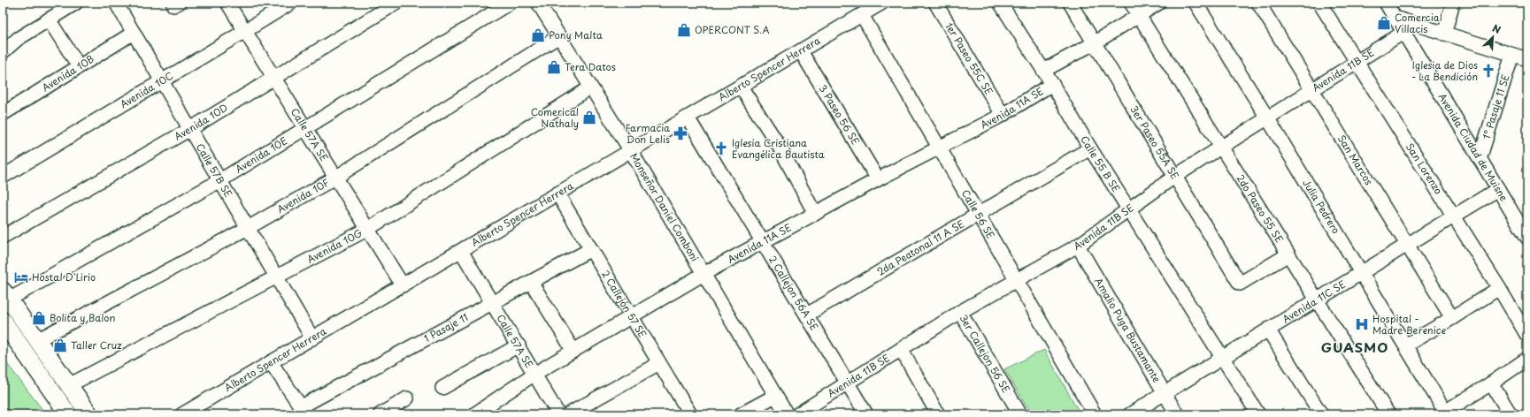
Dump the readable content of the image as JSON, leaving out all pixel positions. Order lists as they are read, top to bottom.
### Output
{
  "streets": {
    "street": [
      "1er Paseo 55C SE",
      "Alberto Spencer Herrera",
      "Avenida 11B SE",
      "Avenida 10B",
      "Avenida 10C",
      "1° Pasaje 11 SE",
      "Avenida 11A SE",
      "3 Paseo 56 SE",
      "Avenida 10D",
      "Calle 57A SE",
      "3er Paseo 55A SE",
      "Avenida Ciudad de Muisne",
      "Avenida 10E",
      "San Marcos",
      "Calle 55 B SE",
      "San Lorenzo",
      "Calle 57B SE",
      "Avenida 10F",
      "Julia Pedrero",
      "Monseñor Daniel Comboni",
      "2do Paseo 55 SE",
      "Calle 56 SE",
      "Avenida 10G",
      "2da Peatonal 11 A SE",
      "2 Callejon 56A SE",
      "Avenida 11C SE",
      "2 Callejón 57 SE",
      "1 Pasaje 11",
      "Amalio Puga Bustamante",
      "3er Callejon 56 SE"
    ]
  },
  "crossings": [
    ["1er Paseo 55C SE", "Avenida 11A SE"],
    ["Alberto Spencer Herrera", "3 Paseo 56 SE"],
    ["Alberto Spencer Herrera", "Calle 57A SE"],
    ["Alberto Spencer Herrera", "Calle 57B SE"],
    ["Alberto Spencer Herrera", "Monseñor Daniel Comboni"],
    ["Alberto Spencer Herrera", "Calle 56 SE"],
    ["Alberto Spencer Herrera", "2 Callejon 56A SE"],
    ["Alberto Spencer Herrera", "2 Callejón 57 SE"],
    ["Avenida 11B SE", "3er Paseo 55A SE"],
    ["Avenida 11B SE", "Avenida Ciudad de Muisne"],
    ["Avenida 11B SE", "San Marcos"],
    ["Avenida 11B SE", "Calle 55 B SE"],
    ["Avenida 11B SE", "San Lorenzo"],
    ["Avenida 11B SE", "Julia Pedrero"],
    ["Avenida 11B SE", "2do Paseo 55 SE"],
    ["Avenida 11B SE", "Calle 56 SE"],
    ["Avenida 11B SE", "2 Callejon 56A SE"],
    ["Avenida 11B SE", "Amalio Puga Bustamante"],
    ["Avenida 11B SE", "3er Callejon 56 SE"],
    ["Avenida 10B", "Calle 57B SE"],
    ["Avenida 10C", "Calle 57A SE"],
    ["Avenida 10C", "Calle 57B SE"],
    ["1° Pasaje 11 SE", "Avenida Ciudad de Muisne"],
    ["Avenida 11A SE", "3 Paseo 56 SE"],
    ["Avenida 11A SE", "Calle 57A SE"],
    ["Avenida 11A SE", "Calle 55 B SE"],
    ["Avenida 11A SE", "Monseñor Daniel Comboni"],
    ["Avenida 11A SE", "Calle 56 SE"],
    ["Avenida 11A SE", "2 Callejon 56A SE"],
    ["Avenida 11A SE", "2 Callejón 57 SE"],
    ["Avenida 10D", "Calle 57A SE"],
    ["Avenida 10D", "Calle 57B SE"],
    ["Calle 57A SE", "Avenida 10E"],
    ["Calle 57A SE", "Avenida 10F"],
    ["Calle 57A SE", "Avenida 10G"],
    ["Calle 57A SE", "1 Pasaje 11"],
    ["3er Paseo 55A SE", "2do Paseo 55 SE"],
    ["Avenida Ciudad de Muisne", "Avenida 11C SE"],
    ["Avenida 10E", "Calle 57B SE"],
    ["San Marcos", "Avenida 11C SE"],
    ["Calle 55 B SE", "2da Peatonal 11 A SE"],
    ["Calle 55 B SE", "Avenida 11C SE"],
    ["San Lorenzo", "Avenida 11C SE"],
    ["Calle 57B SE", "Avenida 10F"],
    ["Calle 57B SE", "Avenida 10G"],
    ["Avenida 10F", "Monseñor Daniel Comboni"],
    ["Julia Pedrero", "Avenida 11C SE"],
    ["Monseñor Daniel Comboni", "Avenida 10G"],
    ["2do Paseo 55 SE", "Avenida 11C SE"],
    ["Calle 56 SE", "2da Peatonal 11 A SE"],
    ["2da Peatonal 11 A SE", "2 Callejon 56A SE"],
    ["Avenida 11C SE", "Amalio Puga Bustamante"],
    ["2 Callejón 57 SE", "1 Pasaje 11"]
  ],
  "districts": ["GUASMO"],
  "places": {
    "shop": [
      "Comercial Villacis",
      "OPERCONT S.A",
      "Pony Malta",
      "Tera Datos",
      "Comerical Nathaly",
      "Bolita y Balon",
      "Taller Cruz"
    ],
    "church": ["Iglesia de Dios - La Bendición", "Iglesia Cristiana Evangélica Bautista"],
    "pharmacy": ["Farmacia Don Lelis"],
    "hotel": ["Hostal D'Lirio"],
    "hospital": ["Hospital - Madre Berenice"]
  },
  "north": "top right"
}
